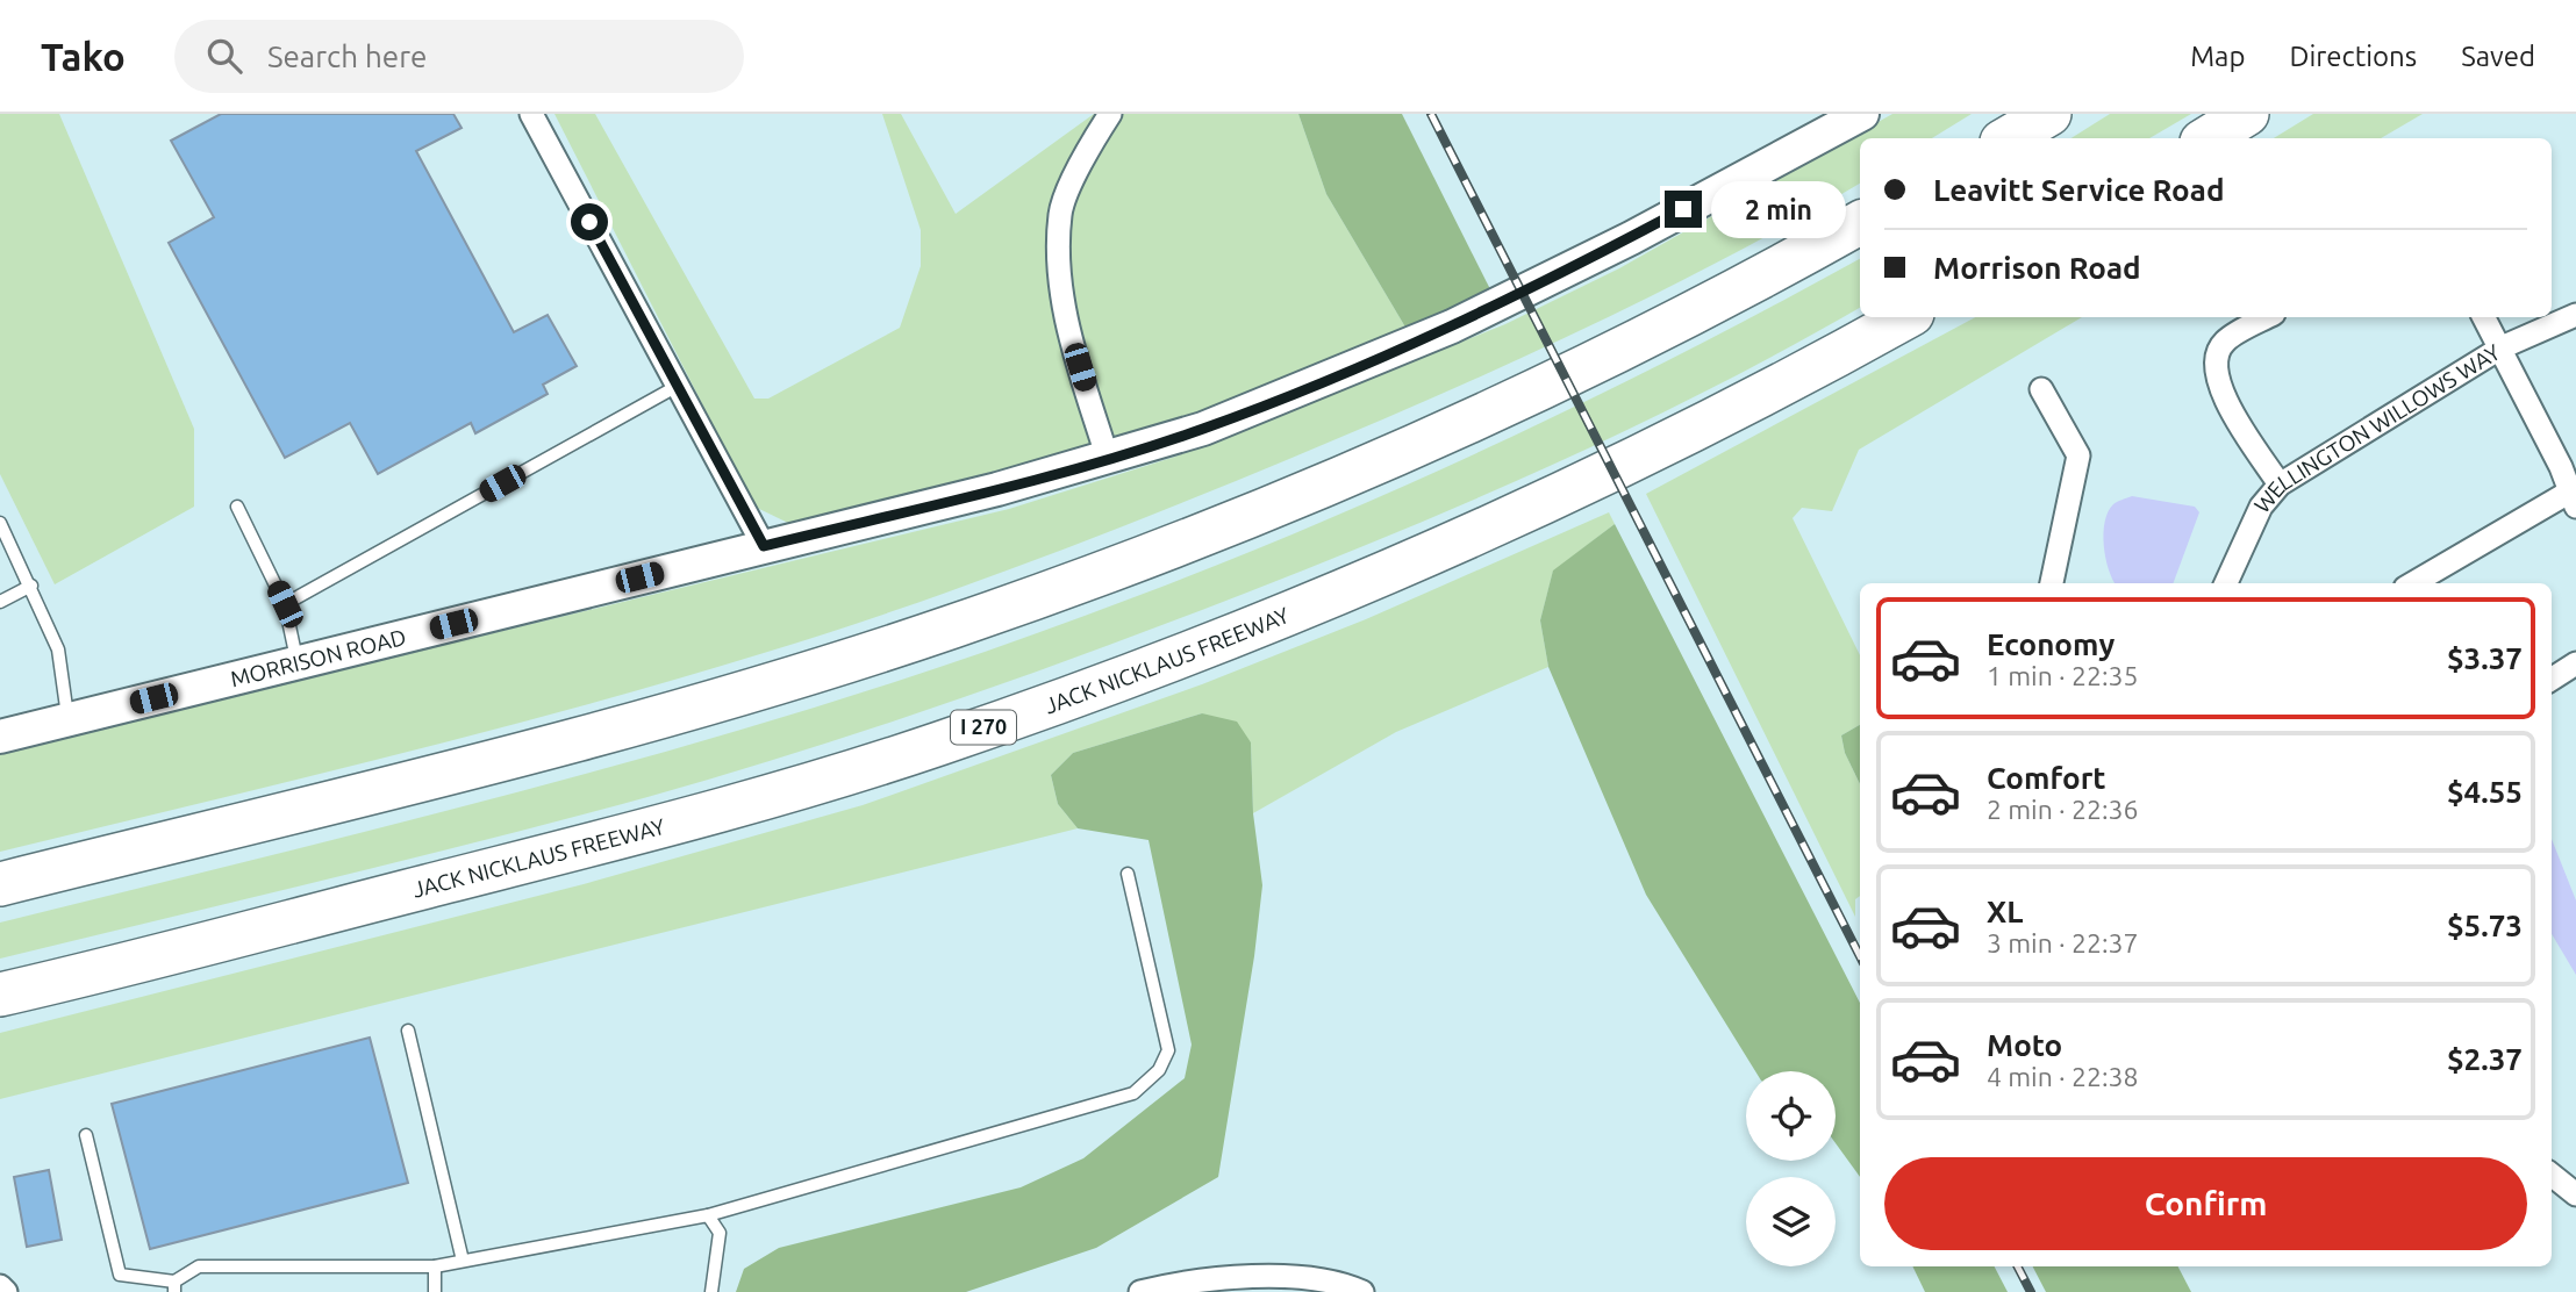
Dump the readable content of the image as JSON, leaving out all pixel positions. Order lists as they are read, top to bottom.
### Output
{
  "streets": {
    "highway": ["JACK NICKLAUS FREEWAY", "I 270"],
    "street": ["WELLINGTON WILLOWS WAY", "MORRISON ROAD"]
  },
  "page": {
    "header": "Tako",
    "search": "Search here",
    "nav": ["Map", "Directions", "Saved"],
    "banner": ["Leavitt Service Road", "Morrison Road"],
    "bubble": "2 min",
    "list": [
      {
        "name": "Economy",
        "note": "1 min · 22:35",
        "value": "$3.37"
      },
      {
        "name": "Comfort",
        "note": "2 min · 22:36",
        "value": "$4.55"
      },
      {
        "name": "XL",
        "note": "3 min · 22:37",
        "value": "$5.73"
      },
      {
        "name": "Moto",
        "note": "4 min · 22:38",
        "value": "$2.37"
      }
    ],
    "buttons": "Confirm"
  }
}
